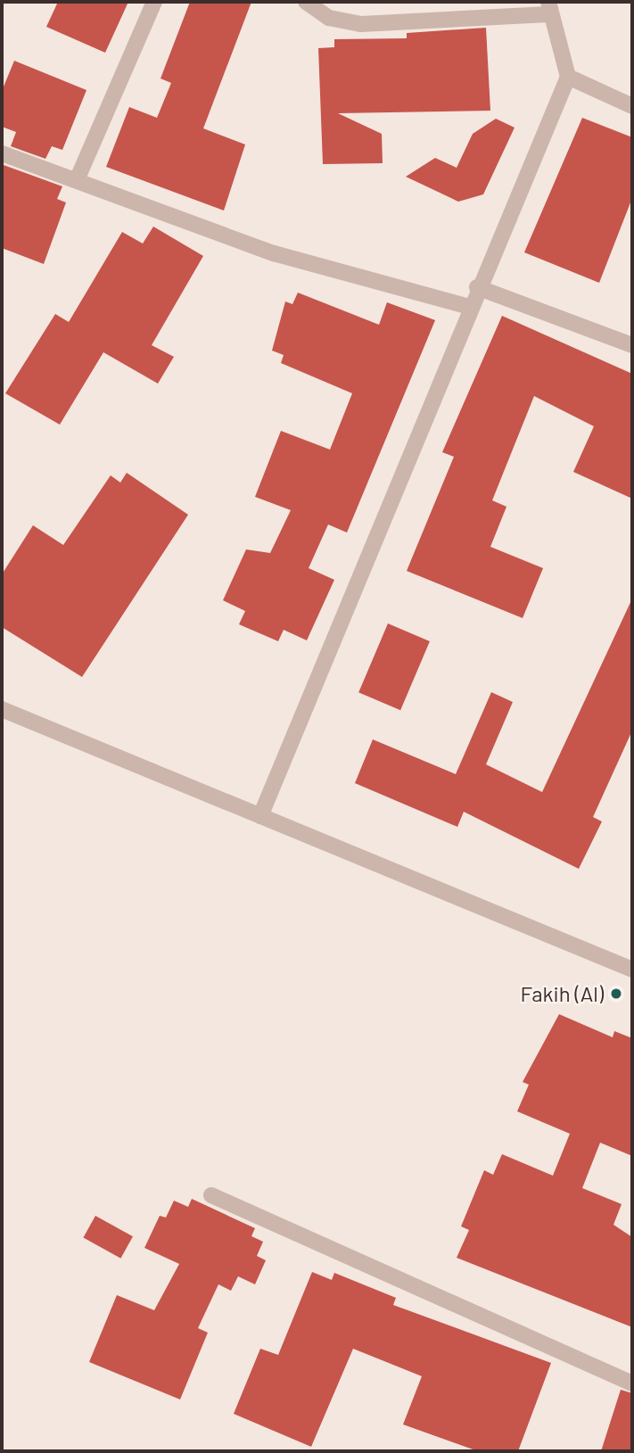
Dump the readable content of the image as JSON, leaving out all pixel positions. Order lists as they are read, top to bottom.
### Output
{
  "places": ["Fakih (Al)"]
}
